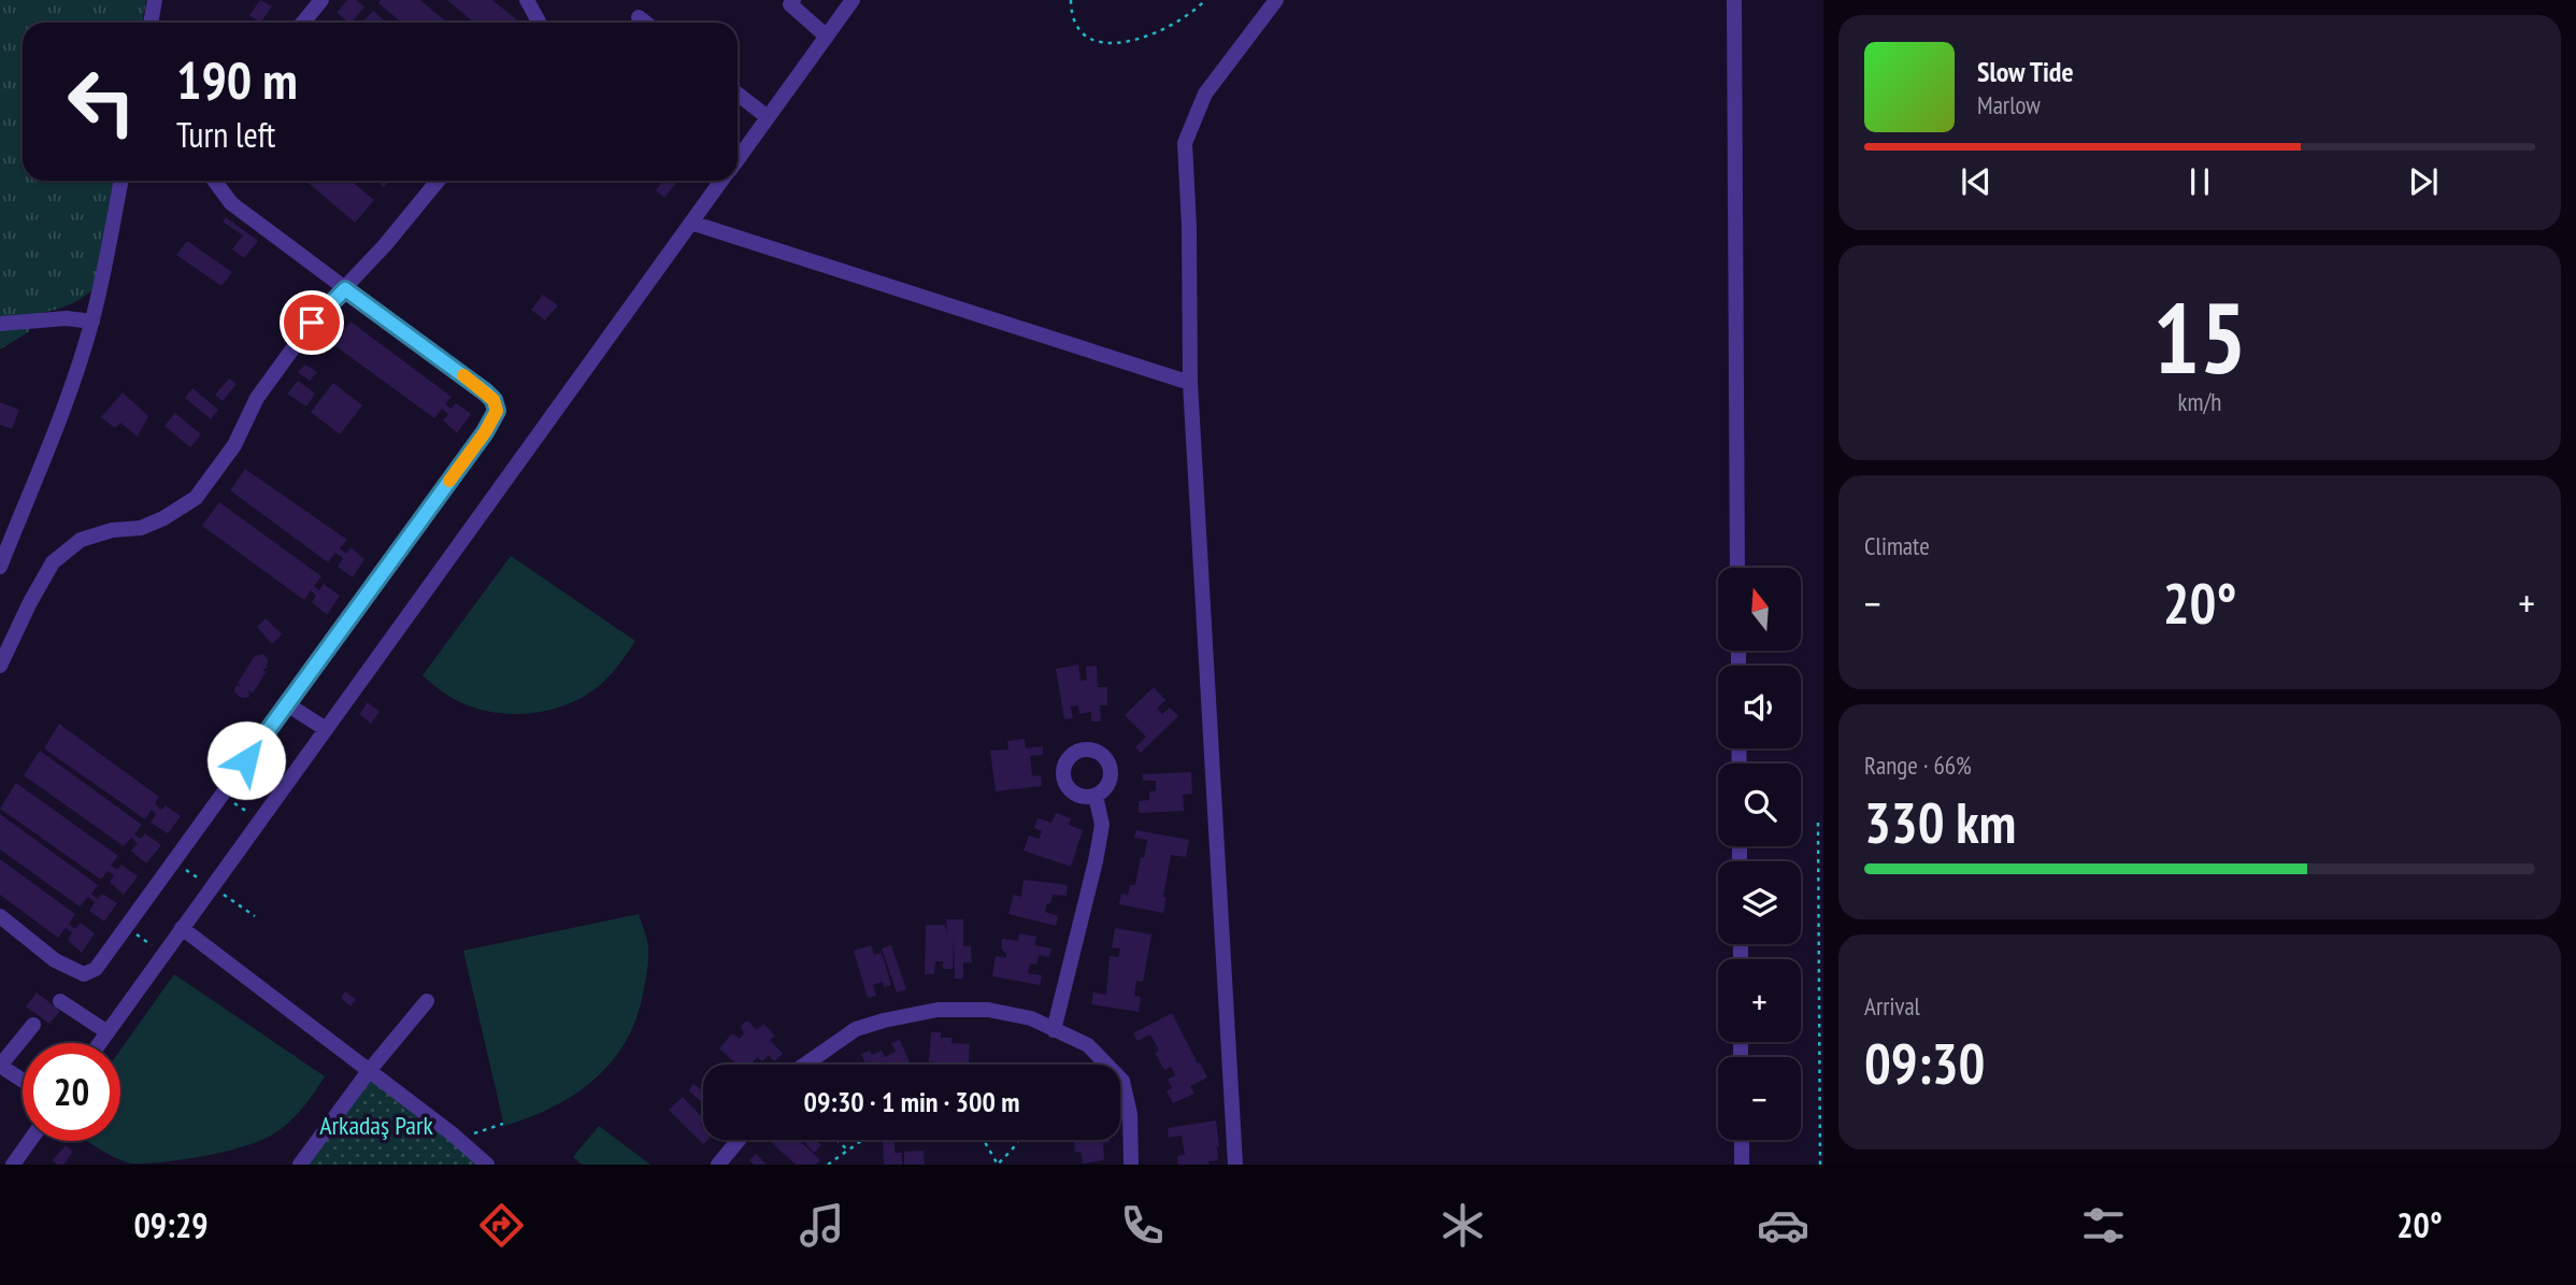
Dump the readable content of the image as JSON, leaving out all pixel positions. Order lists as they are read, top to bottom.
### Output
{
  "parks": ["Arkadaş Park"],
  "north": "top",
  "page": {
    "turn": ["190 m", "Turn left"],
    "song": ["Slow Tide", "Marlow"],
    "tile": [
      ["15", "km/h"],
      "Climate",
      ["Range · 66%", "330 km"],
      ["Arrival", "09:30"]
    ],
    "map_buttons": ["+", "−"],
    "heat": ["−", "20°", "+"],
    "limit": "20",
    "trip": "09:30 · 1 min · 300 m",
    "tabs": ["09:29", "20°"]
  }
}
